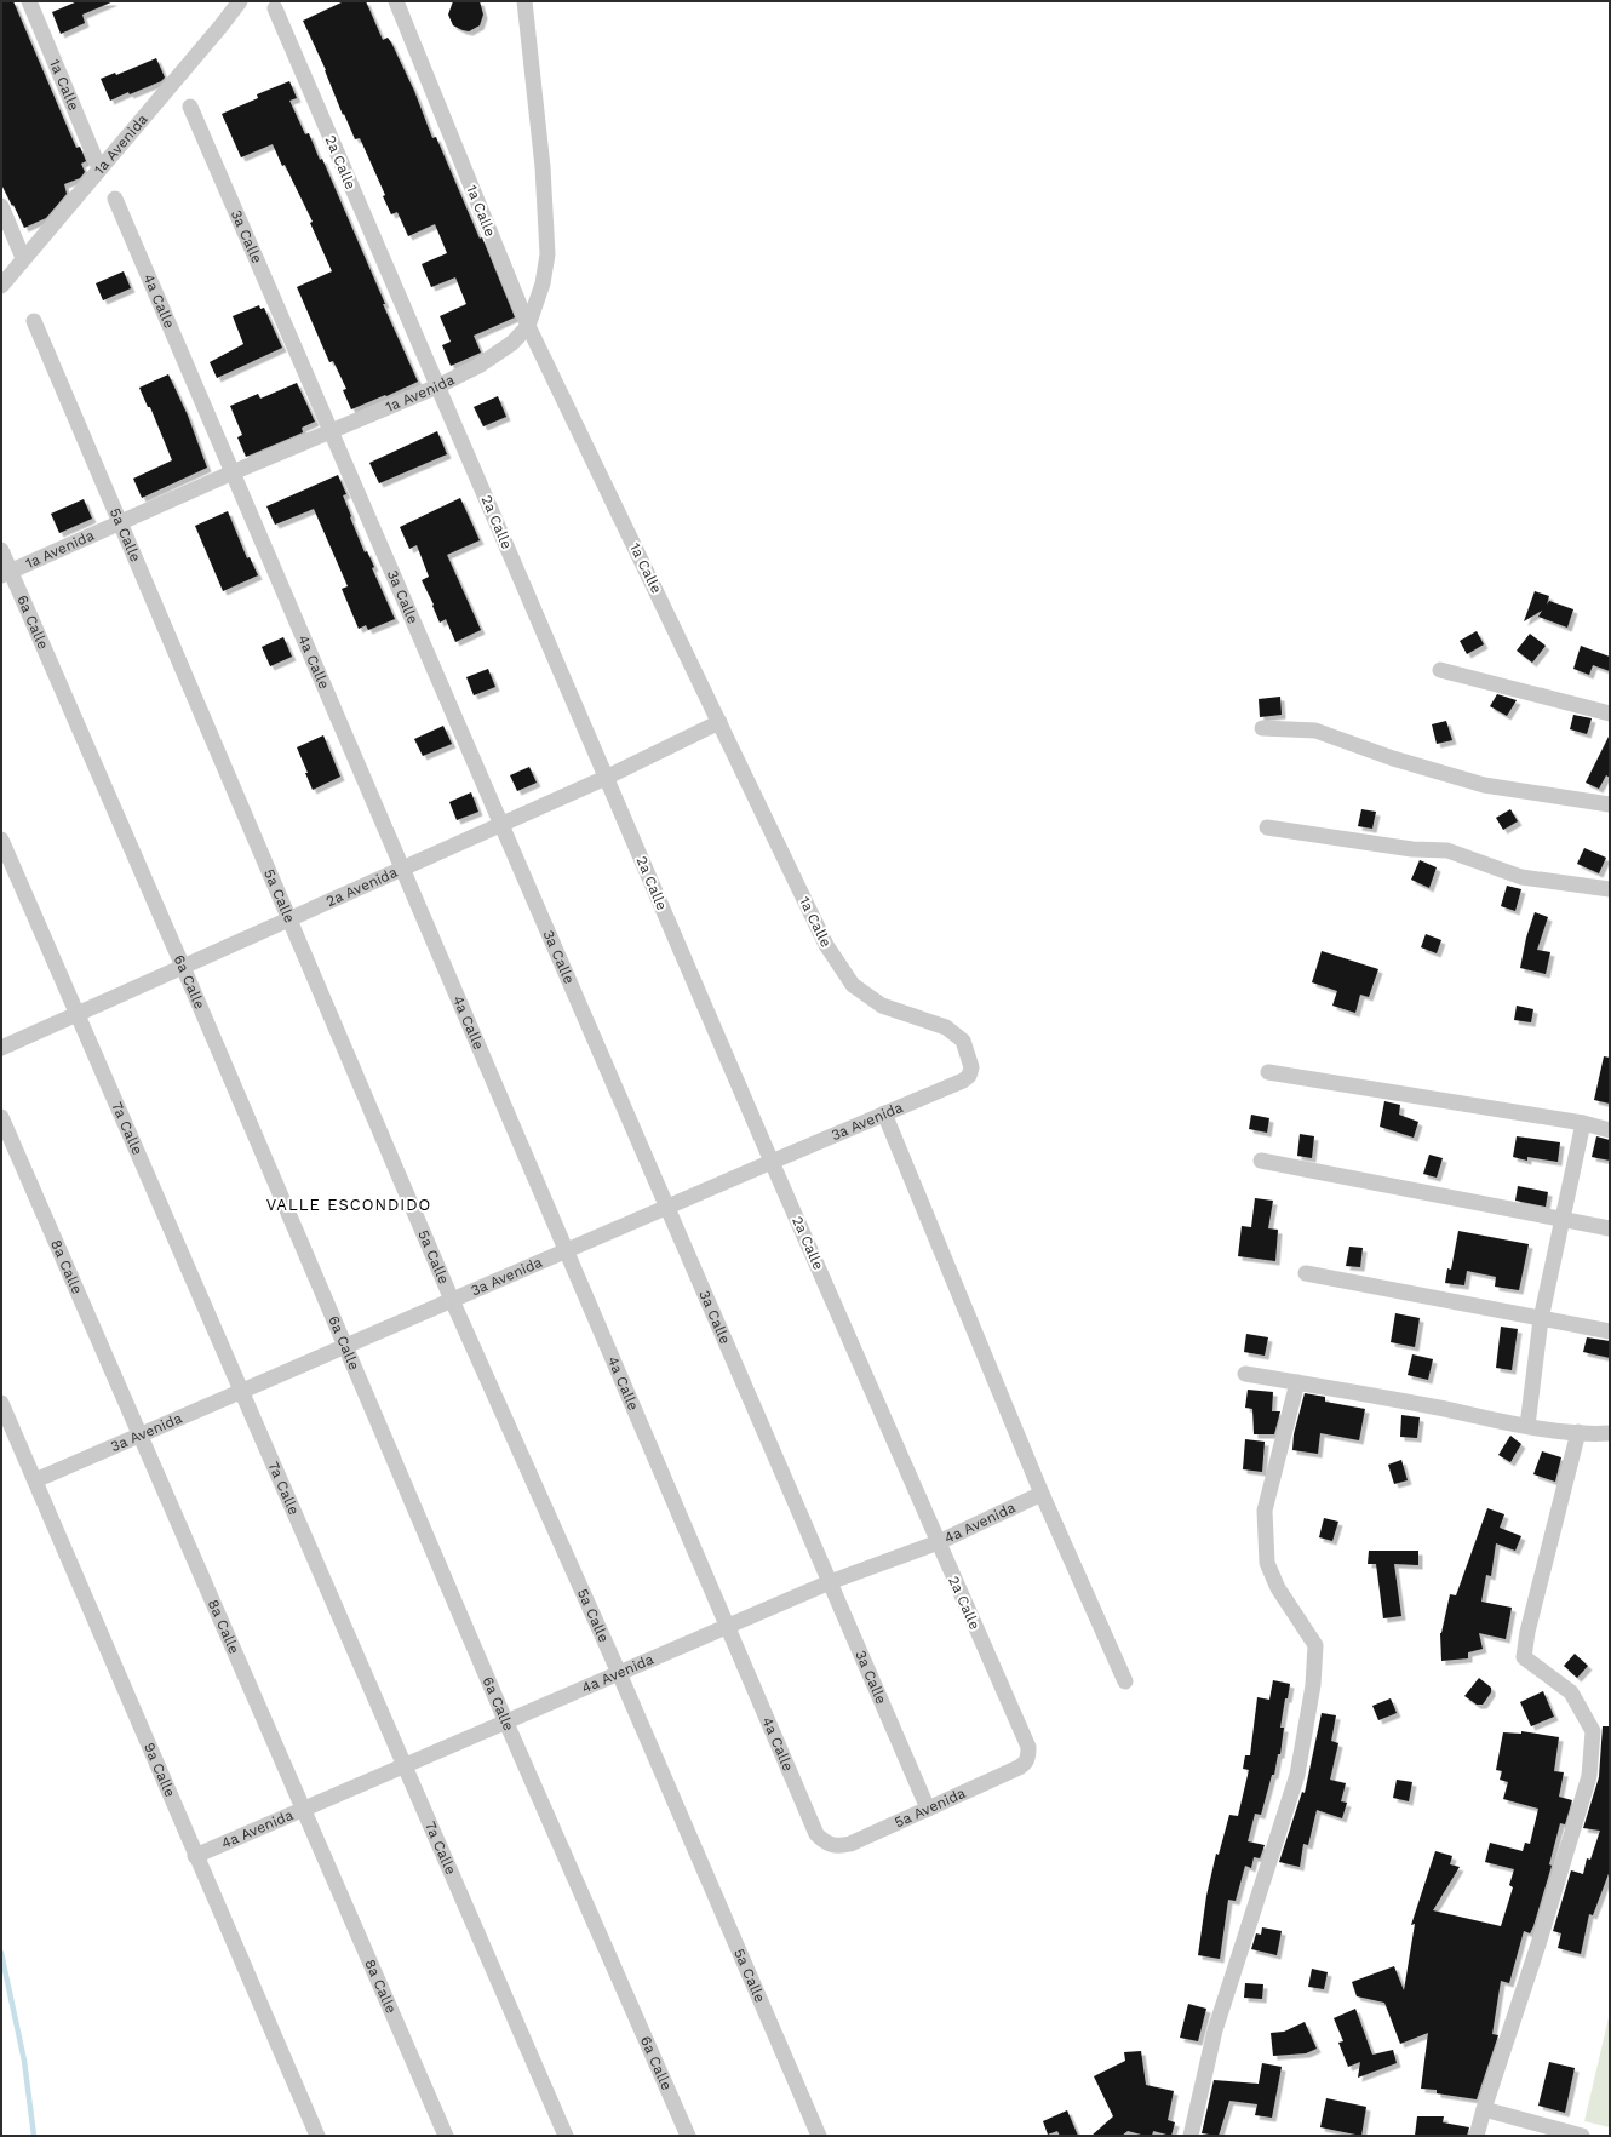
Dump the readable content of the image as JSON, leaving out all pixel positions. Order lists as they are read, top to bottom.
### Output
{
  "streets": {
    "street": [
      "1a Calle",
      "1a Avenida",
      "2a Calle",
      "3a Calle",
      "4a Calle",
      "5a Calle",
      "6a Calle",
      "2a Avenida",
      "3a Avenida",
      "7a Calle",
      "8a Calle",
      "4a Avenida",
      "9a Calle",
      "5a Avenida"
    ]
  },
  "crossings": [
    ["1a Calle", "1a Avenida"],
    ["1a Calle", "2a Avenida"],
    ["1a Calle", "3a Avenida"],
    ["1a Avenida", "2a Calle"],
    ["1a Avenida", "3a Calle"],
    ["1a Avenida", "4a Calle"],
    ["1a Avenida", "5a Calle"],
    ["1a Avenida", "6a Calle"],
    ["2a Calle", "2a Avenida"],
    ["2a Calle", "3a Avenida"],
    ["2a Calle", "4a Avenida"],
    ["2a Calle", "5a Avenida"],
    ["3a Calle", "2a Avenida"],
    ["3a Calle", "3a Avenida"],
    ["3a Calle", "4a Avenida"],
    ["3a Calle", "5a Avenida"],
    ["4a Calle", "2a Avenida"],
    ["4a Calle", "3a Avenida"],
    ["4a Calle", "4a Avenida"],
    ["4a Calle", "5a Avenida"],
    ["5a Calle", "2a Avenida"],
    ["5a Calle", "3a Avenida"],
    ["5a Calle", "4a Avenida"],
    ["6a Calle", "2a Avenida"],
    ["6a Calle", "3a Avenida"],
    ["6a Calle", "4a Avenida"],
    ["2a Avenida", "7a Calle"],
    ["3a Avenida", "7a Calle"],
    ["3a Avenida", "8a Calle"],
    ["3a Avenida", "9a Calle"],
    ["7a Calle", "4a Avenida"],
    ["8a Calle", "4a Avenida"],
    ["4a Avenida", "9a Calle"]
  ],
  "districts": ["VALLE ESCONDIDO"]
}
